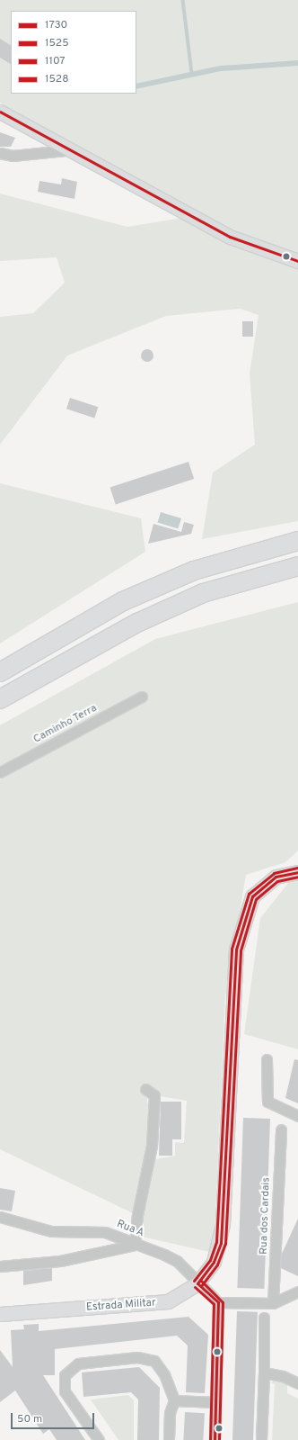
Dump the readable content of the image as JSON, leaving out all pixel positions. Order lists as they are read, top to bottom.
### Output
{
  "streets": {
    "street": [
      "Caminho Terra",
      "Rua dos Cardais",
      "Rua A",
      "Estrada Militar"
    ]
  },
  "crossings": [
    ["Rua A", "Estrada Militar"]
  ],
  "lines": [
    "transit line 1525",
    "transit line 1528",
    "transit line 1730",
    "transit line 1107"
  ],
  "legend": [
    "1730",
    "1525",
    "1107",
    "1528"
  ],
  "scale_bar": "50 m"
}
